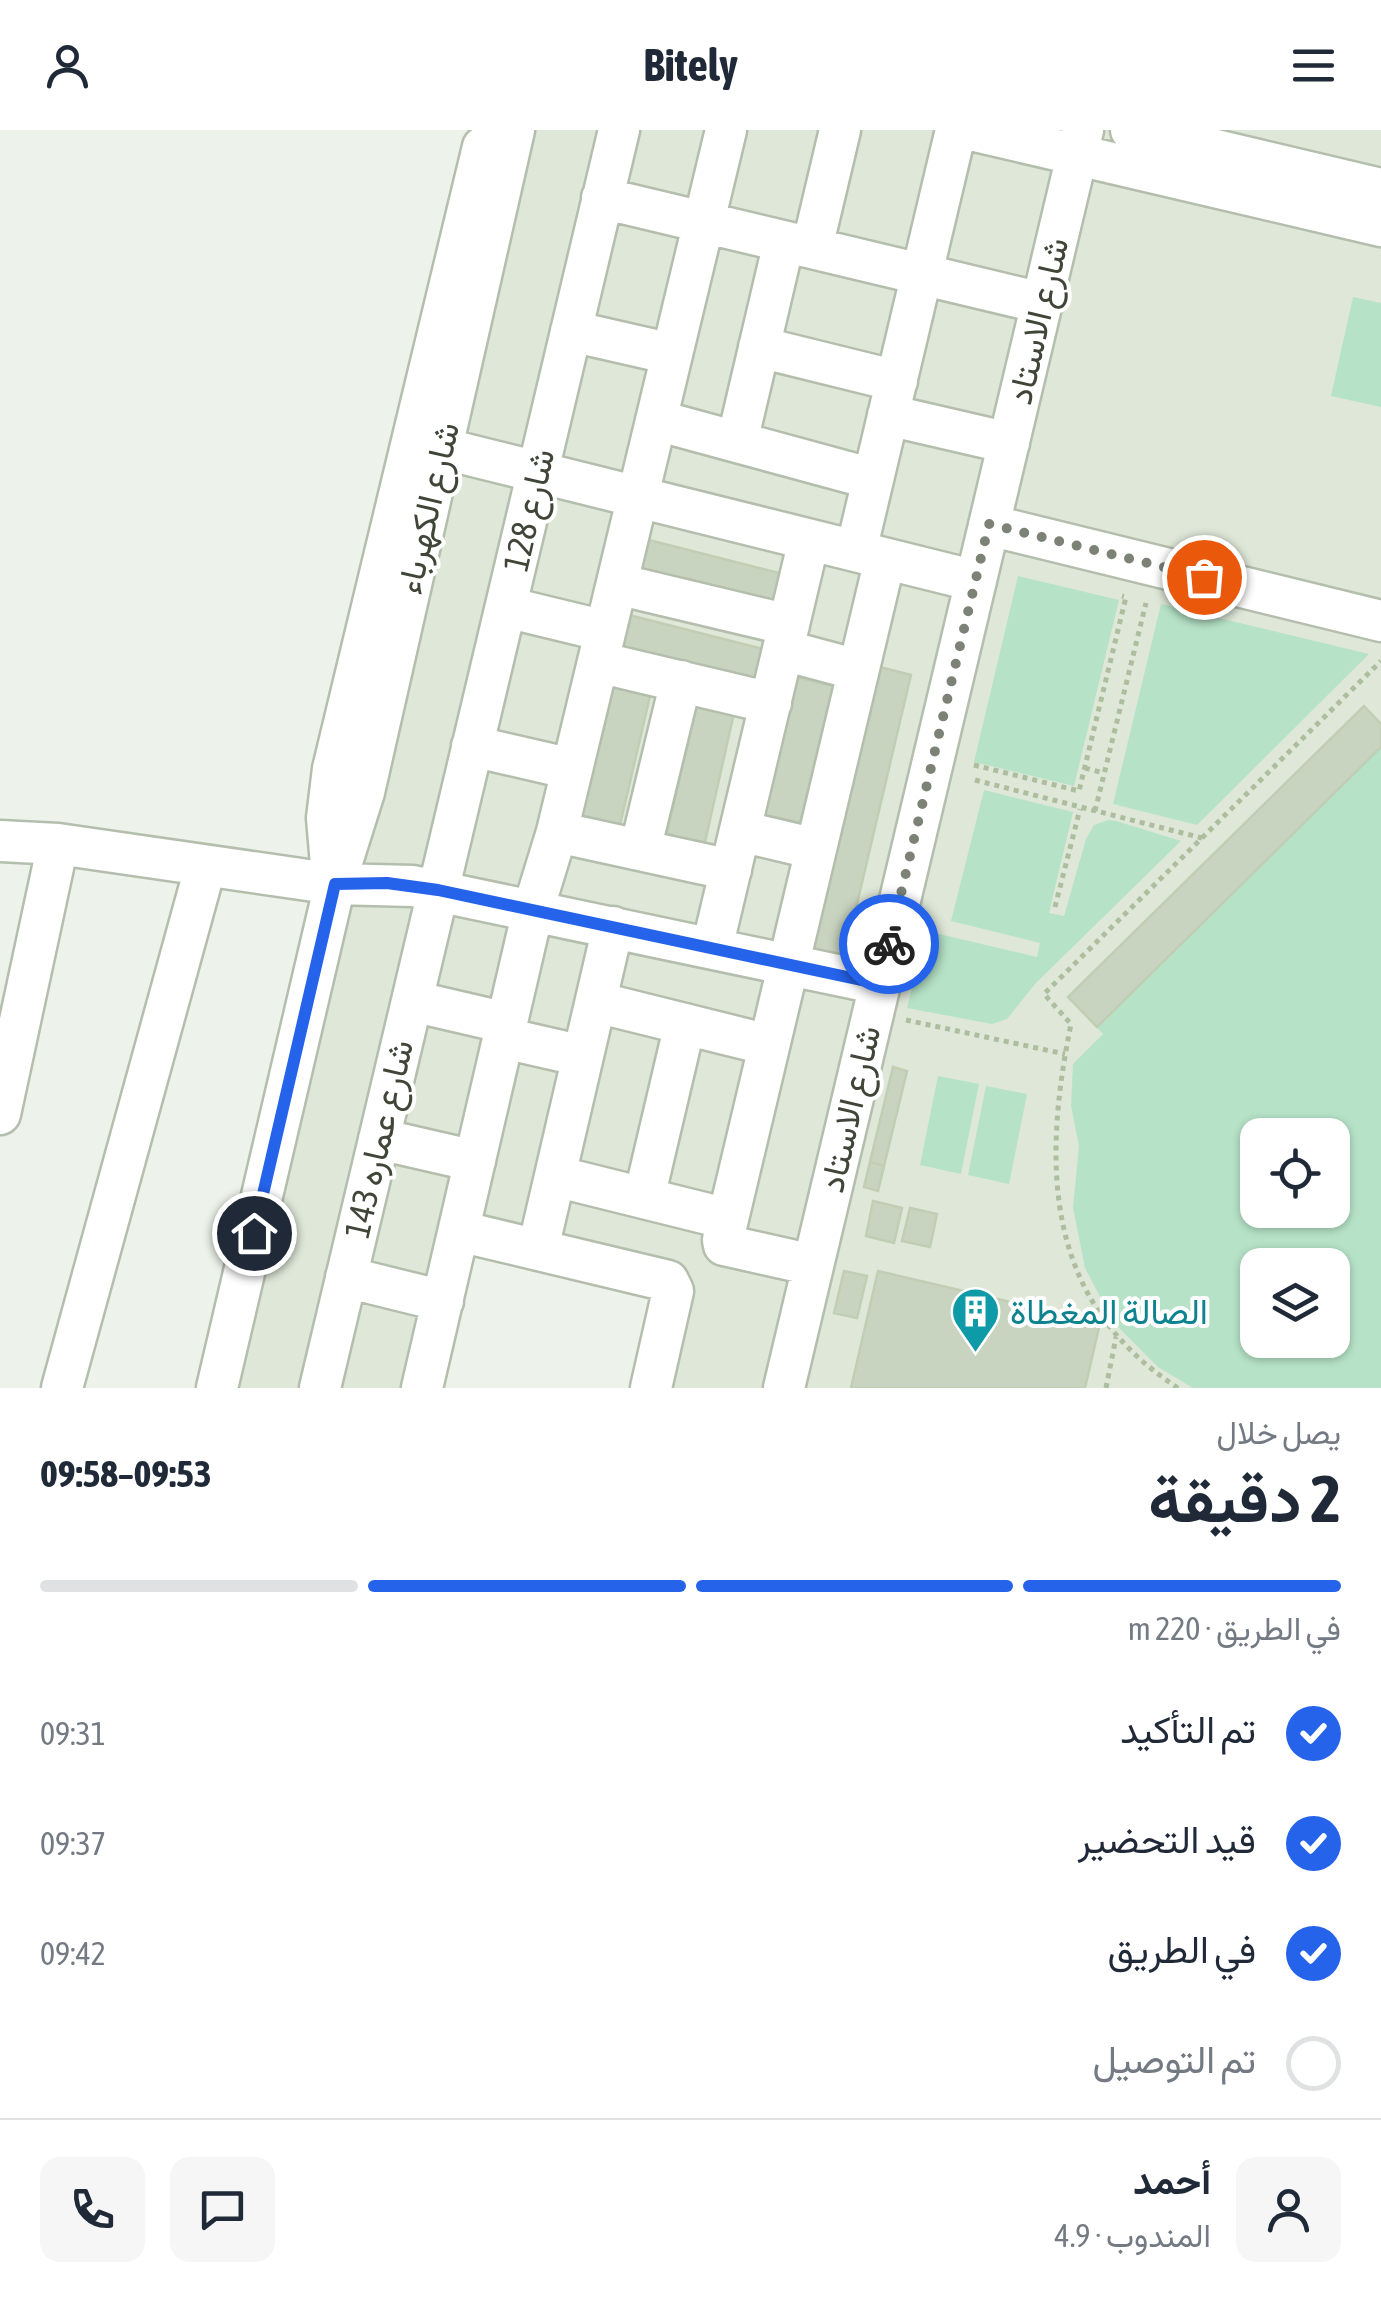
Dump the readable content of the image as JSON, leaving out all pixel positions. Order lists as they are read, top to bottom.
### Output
{
  "streets": {
    "street": [
      "شارع الاستاد",
      "شارع الكهرباء",
      "شارع 128",
      "شارع عماره 143"
    ]
  },
  "crossings": [
    ["شارع 128", "شارع عماره 143"]
  ],
  "places": {
    "building": ["الصالة المغطاة"]
  },
  "page": {
    "header": "Bitely",
    "heading": ["2 دقيقة", "يصل خلال", "09:53–09:58"],
    "panel": ["أحمد", "المندوب · 4.9"],
    "bar": "في الطريق · 220 m",
    "list": [
      ["تم التأكيد", "09:31"],
      ["قيد التحضير", "09:37"],
      ["في الطريق", "09:42"],
      "تم التوصيل"
    ]
  }
}
